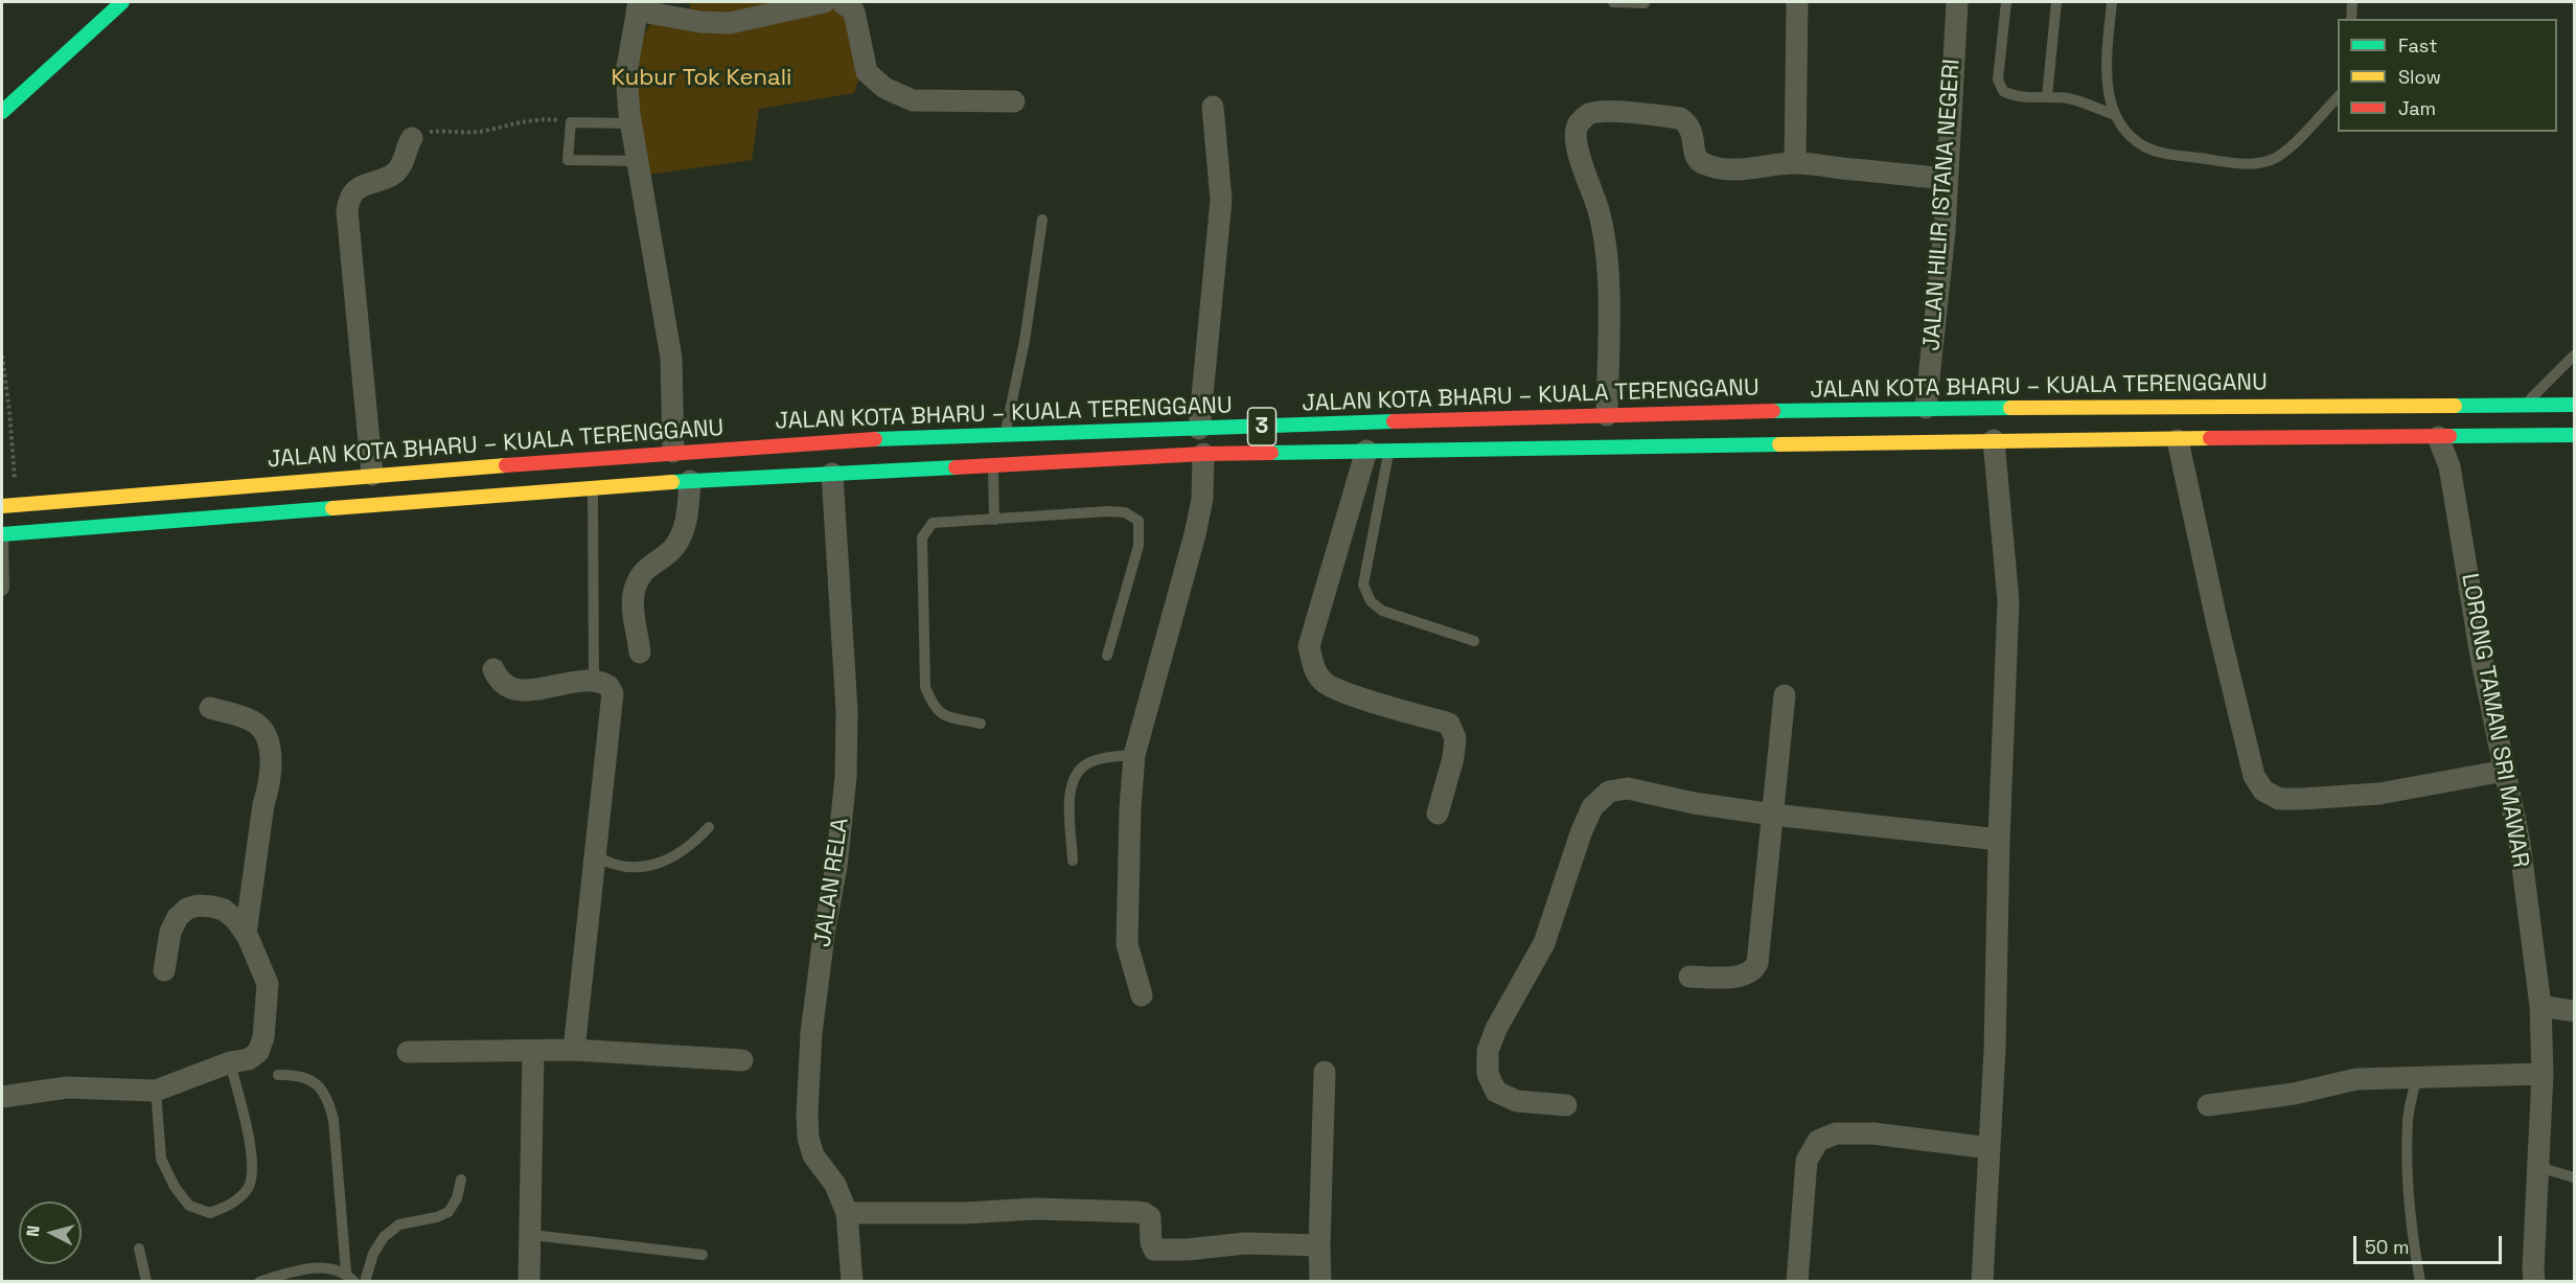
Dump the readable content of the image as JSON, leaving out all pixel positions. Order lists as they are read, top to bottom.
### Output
{
  "streets": {
    "main road": ["JALAN KOTA BHARU – KUALA TERENGGANU", "3"],
    "street": ["JALAN HILIR ISTANA NEGERI", "LORONG TAMAN SRI MAWAR", "JALAN RELA"]
  },
  "crossings": [
    ["JALAN HILIR ISTANA NEGERI", "JALAN KOTA BHARU – KUALA TERENGGANU"],
    ["JALAN KOTA BHARU – KUALA TERENGGANU", "LORONG TAMAN SRI MAWAR"],
    ["JALAN KOTA BHARU – KUALA TERENGGANU", "JALAN RELA"]
  ],
  "parks": ["Kubur Tok Kenali"],
  "legend": ["Fast", "Slow", "Jam"],
  "scale_bar": "50 m",
  "north": "left"
}
